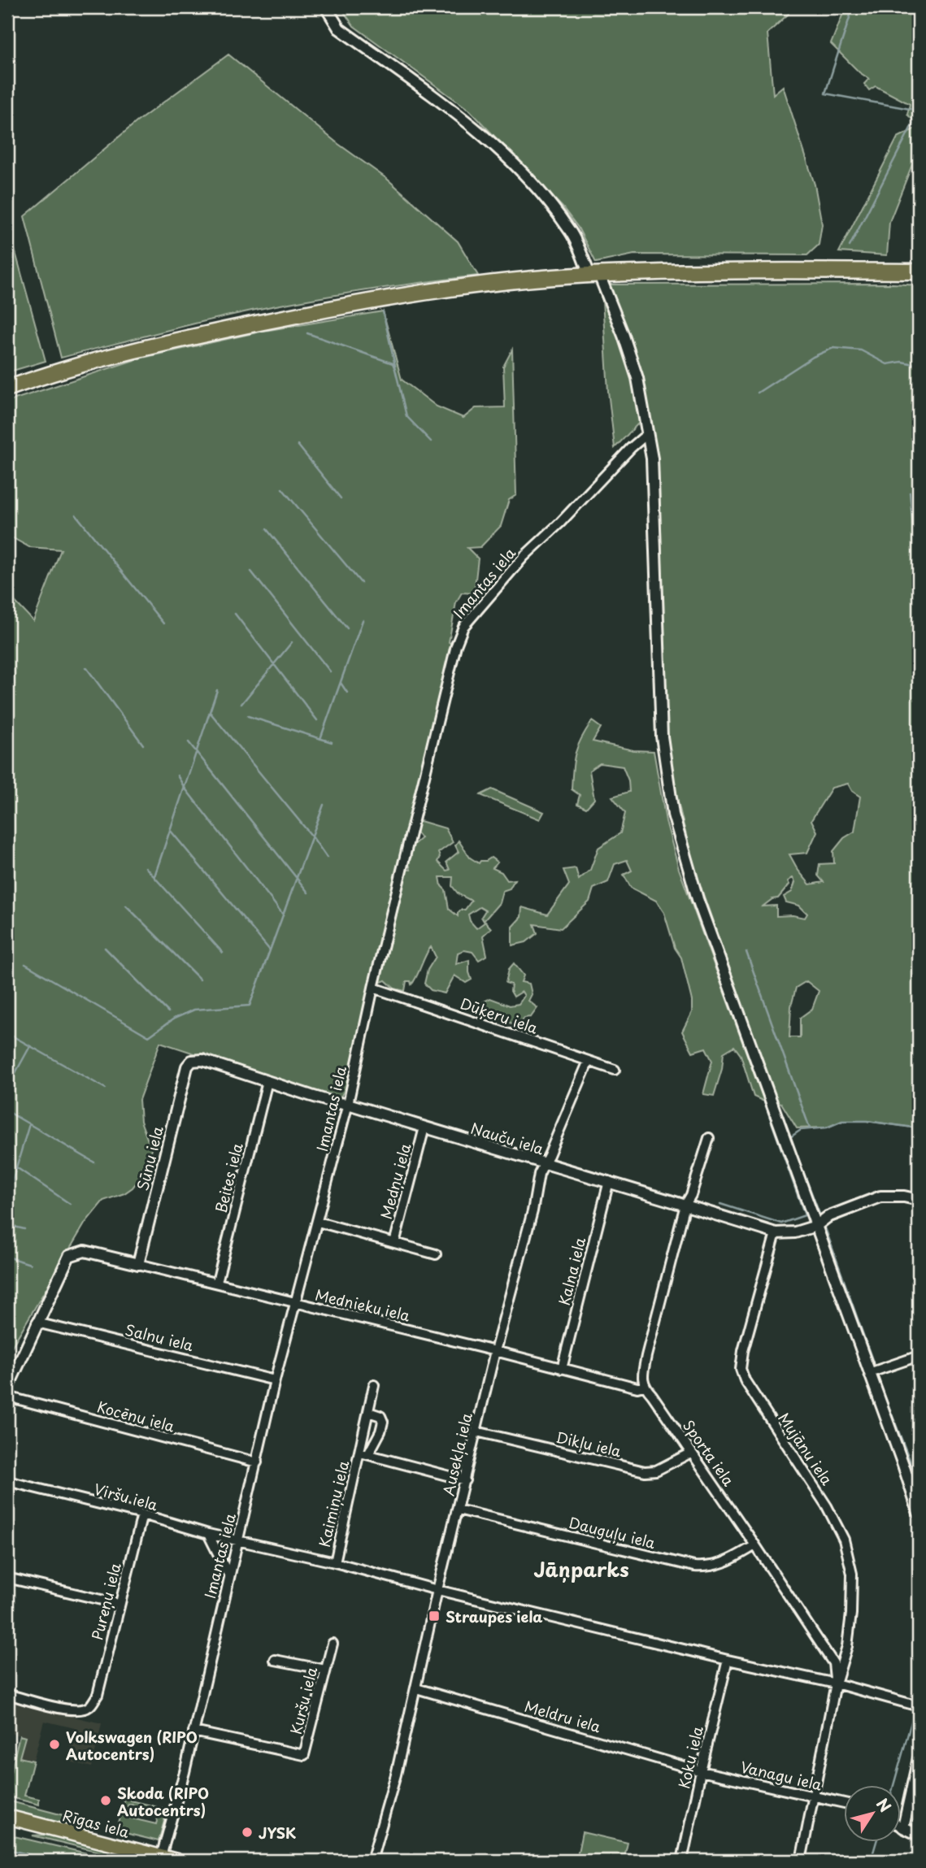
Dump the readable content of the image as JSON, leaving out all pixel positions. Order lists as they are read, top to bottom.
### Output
{
  "streets": {
    "main road": ["Rīgas iela"],
    "street": [
      "Imantas iela",
      "Dūķeru iela",
      "Nauču iela",
      "Sūnu iela",
      "Beites iela",
      "Medņu iela",
      "Kalna iela",
      "Mednieku iela",
      "Salnu iela",
      "Kocēnu iela",
      "Dikļu iela",
      "Mujānu iela",
      "Sporta iela",
      "Ausekļa iela",
      "Viršu iela",
      "Kaimiņu iela",
      "Dauguļu iela",
      "Pureņu iela",
      "Kuršu iela",
      "Meldru iela",
      "Koku iela",
      "Vanagu iela"
    ]
  },
  "crossings": [
    ["Imantas iela", "Dūķeru iela"],
    ["Imantas iela", "Nauču iela"],
    ["Imantas iela", "Mednieku iela"],
    ["Imantas iela", "Salnu iela"],
    ["Imantas iela", "Kocēnu iela"],
    ["Imantas iela", "Viršu iela"],
    ["Imantas iela", "Kuršu iela"],
    ["Imantas iela", "Rīgas iela"],
    ["Dūķeru iela", "Ausekļa iela"],
    ["Nauču iela", "Sūnu iela"],
    ["Nauču iela", "Beites iela"],
    ["Nauču iela", "Medņu iela"],
    ["Nauču iela", "Kalna iela"],
    ["Nauču iela", "Mujānu iela"],
    ["Nauču iela", "Ausekļa iela"],
    ["Sūnu iela", "Mednieku iela"],
    ["Beites iela", "Mednieku iela"],
    ["Kalna iela", "Mednieku iela"],
    ["Mednieku iela", "Salnu iela"],
    ["Mednieku iela", "Sporta iela"],
    ["Mednieku iela", "Ausekļa iela"],
    ["Dikļu iela", "Sporta iela"],
    ["Dikļu iela", "Ausekļa iela"],
    ["Mujānu iela", "Sporta iela"],
    ["Mujānu iela", "Vanagu iela"],
    ["Sporta iela", "Dauguļu iela"],
    ["Ausekļa iela", "Kaimiņu iela"],
    ["Ausekļa iela", "Dauguļu iela"],
    ["Ausekļa iela", "Meldru iela"],
    ["Viršu iela", "Pureņu iela"],
    ["Meldru iela", "Koku iela"],
    ["Meldru iela", "Vanagu iela"],
    ["Koku iela", "Vanagu iela"]
  ],
  "districts": ["Jāņparks"],
  "places": {
    "transit": ["Straupes iela"],
    "other": ["Volkswagen (RIPO Autocentrs)", "Skoda (RIPO Autocentrs)", "JYSK"]
  },
  "north": "top right"
}
